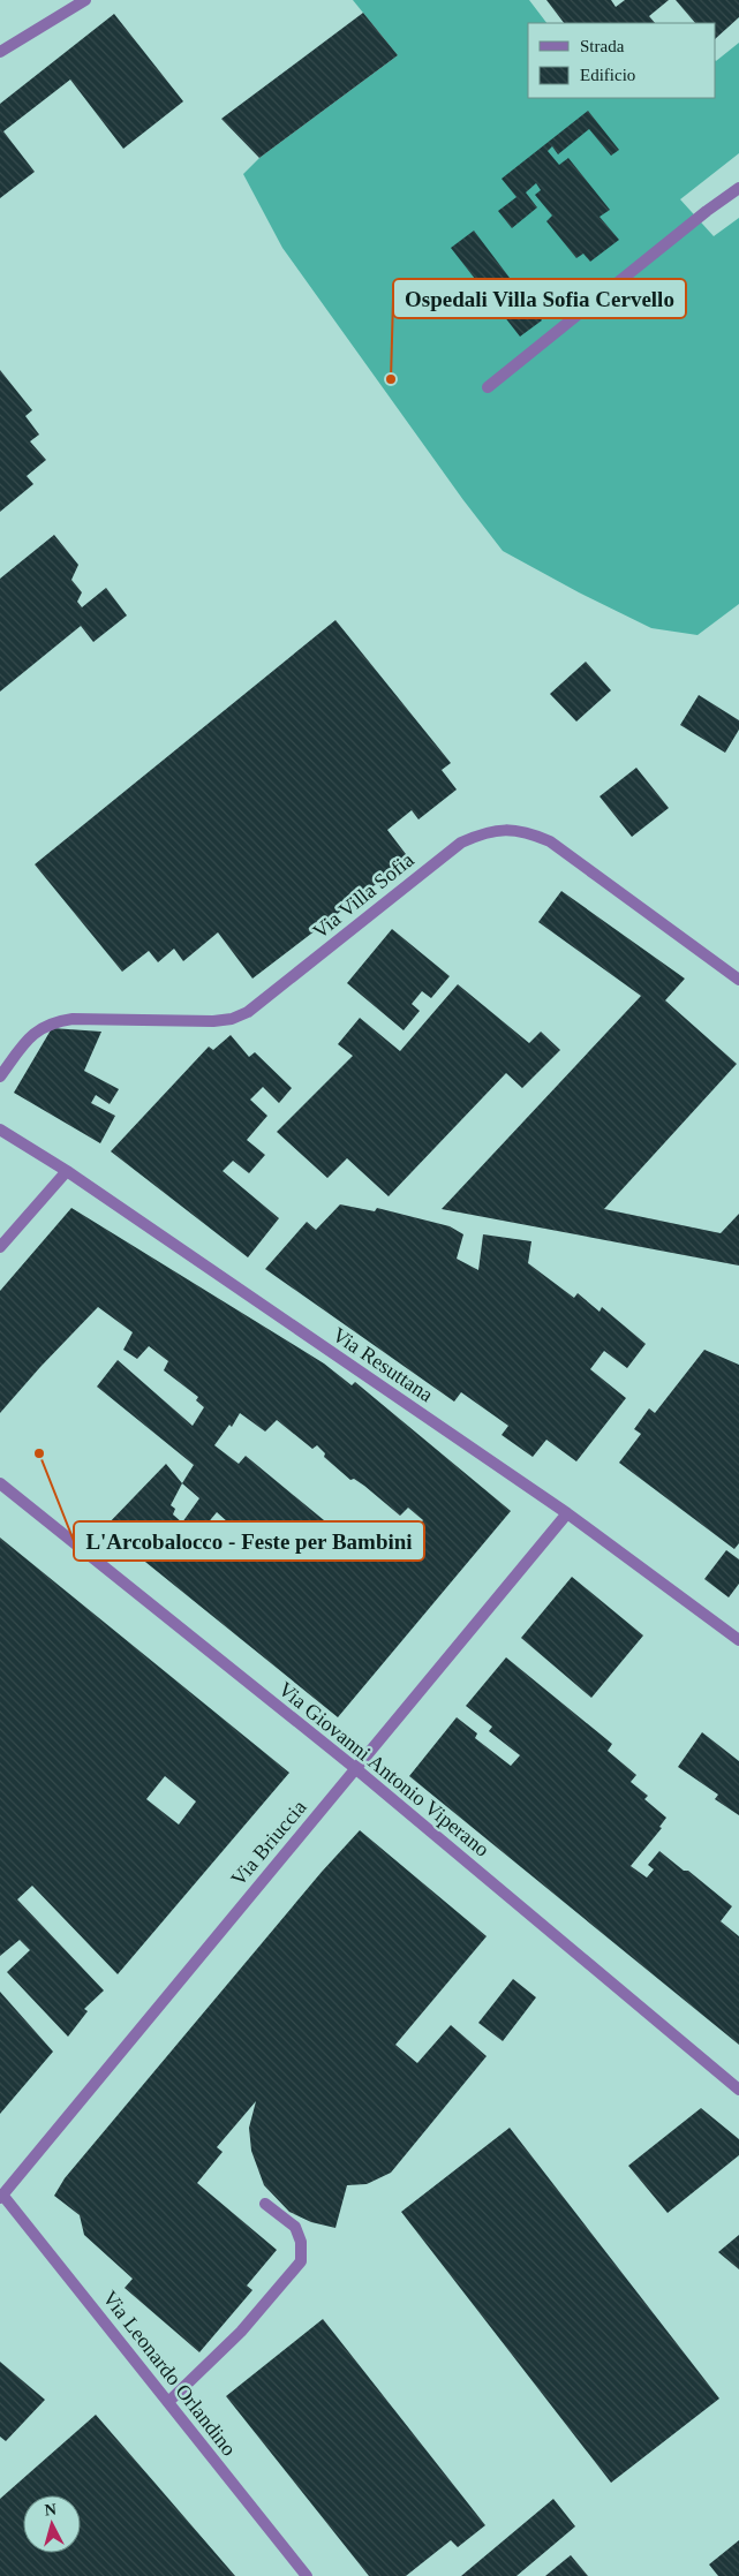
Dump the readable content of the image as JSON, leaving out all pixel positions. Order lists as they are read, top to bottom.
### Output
{
  "streets": {
    "street": [
      "Via Villa Sofia",
      "Via Resuttana",
      "Via Giovanni Antonio Viperano",
      "Via Briuccia",
      "Via Leonardo Orlandino"
    ]
  },
  "crossings": [
    ["Via Resuttana", "Via Briuccia"],
    ["Via Giovanni Antonio Viperano", "Via Briuccia"],
    ["Via Briuccia", "Via Leonardo Orlandino"]
  ],
  "places": ["Ospedali Villa Sofia Cervello", "L'Arcobalocco - Feste per Bambini"],
  "legend": ["Strada", "Edificio"],
  "north": "top"
}
